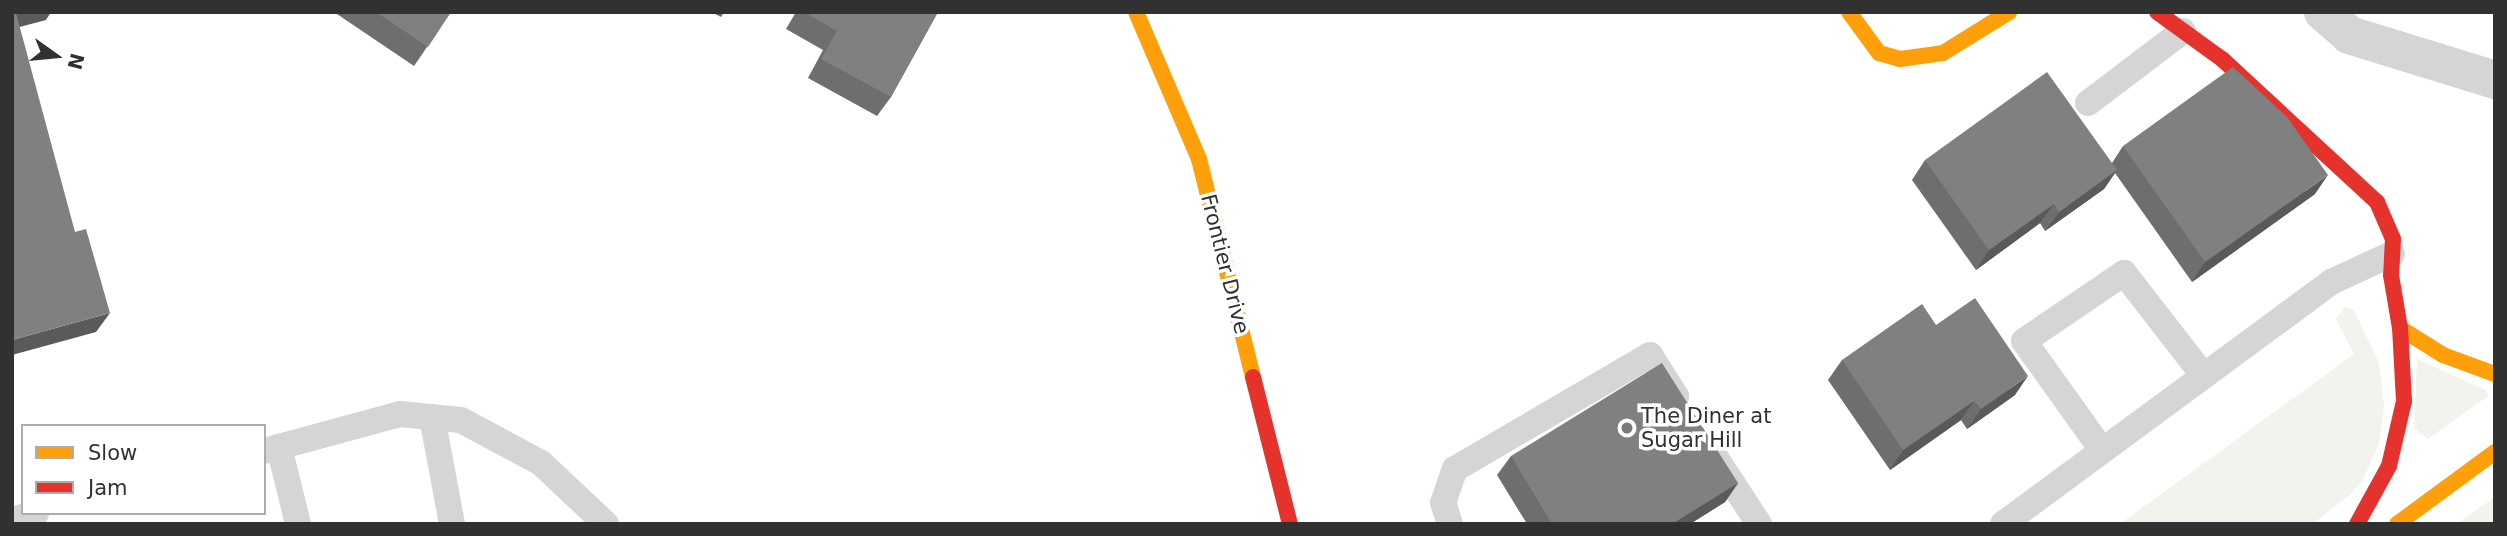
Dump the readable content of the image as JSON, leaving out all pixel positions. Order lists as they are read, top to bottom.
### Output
{
  "streets": {
    "main road": ["Frontier Drive"]
  },
  "places": ["The Diner at Sugar Hill"],
  "legend": ["Slow", "Jam"],
  "north": "right"
}
